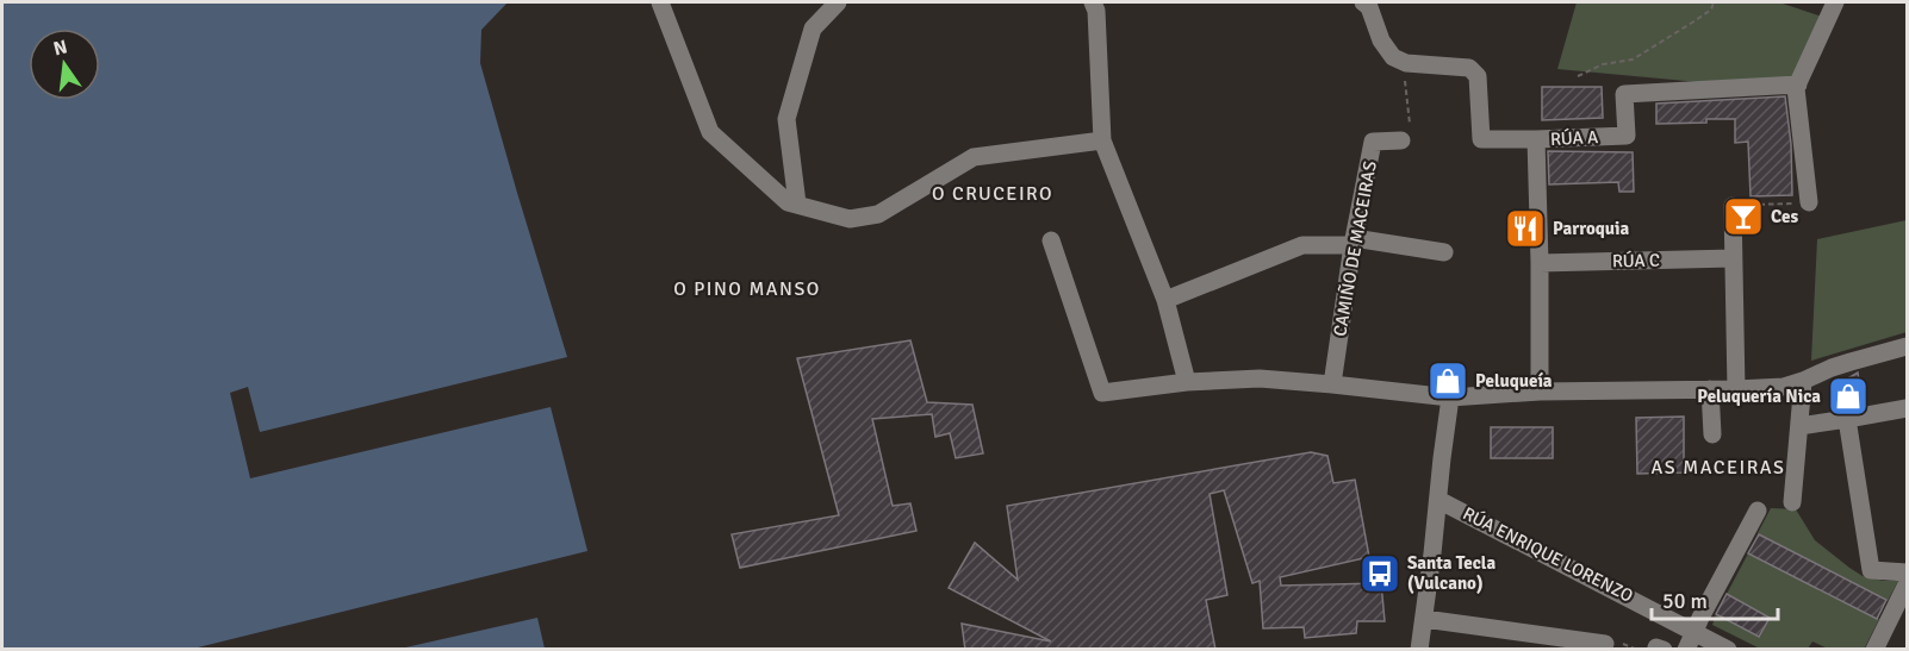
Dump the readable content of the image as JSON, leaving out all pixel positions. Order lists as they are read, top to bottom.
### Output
{
  "streets": {
    "street": [
      "RÚA A",
      "CAMIÑO DE MACEIRAS",
      "RÚA C",
      "RÚA ENRIQUE LORENZO"
    ]
  },
  "districts": ["O CRUCEIRO", "O PINO MANSO", "AS MACEIRAS"],
  "places": {
    "bar": ["Ces"],
    "restaurant": ["Parroquia"],
    "shop": ["Peluqueía", "Peluquería Nica"],
    "bus stop": ["Santa Tecla (Vulcano)"]
  },
  "scale_bar": "50 m",
  "north": "top"
}
